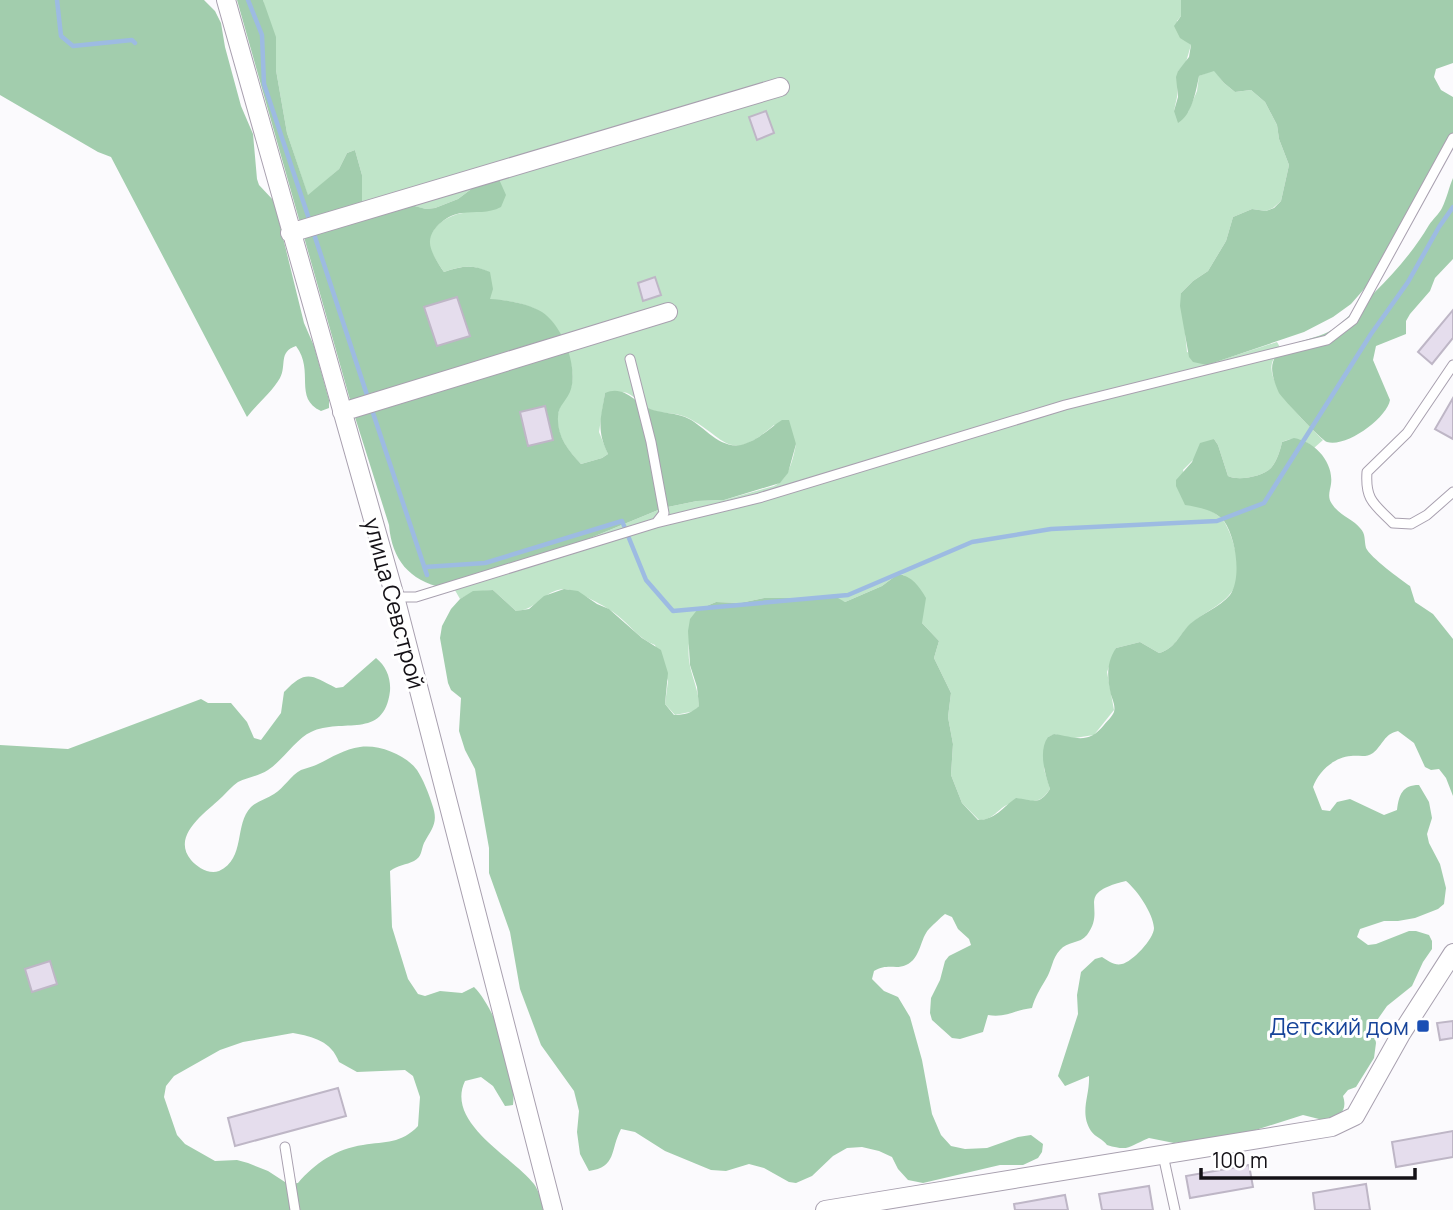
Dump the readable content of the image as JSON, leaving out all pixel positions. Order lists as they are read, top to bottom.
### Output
{
  "streets": {
    "street": ["улица Севстрой"]
  },
  "places": {
    "transit": ["Детский дом"]
  },
  "scale_bar": "100 m"
}
